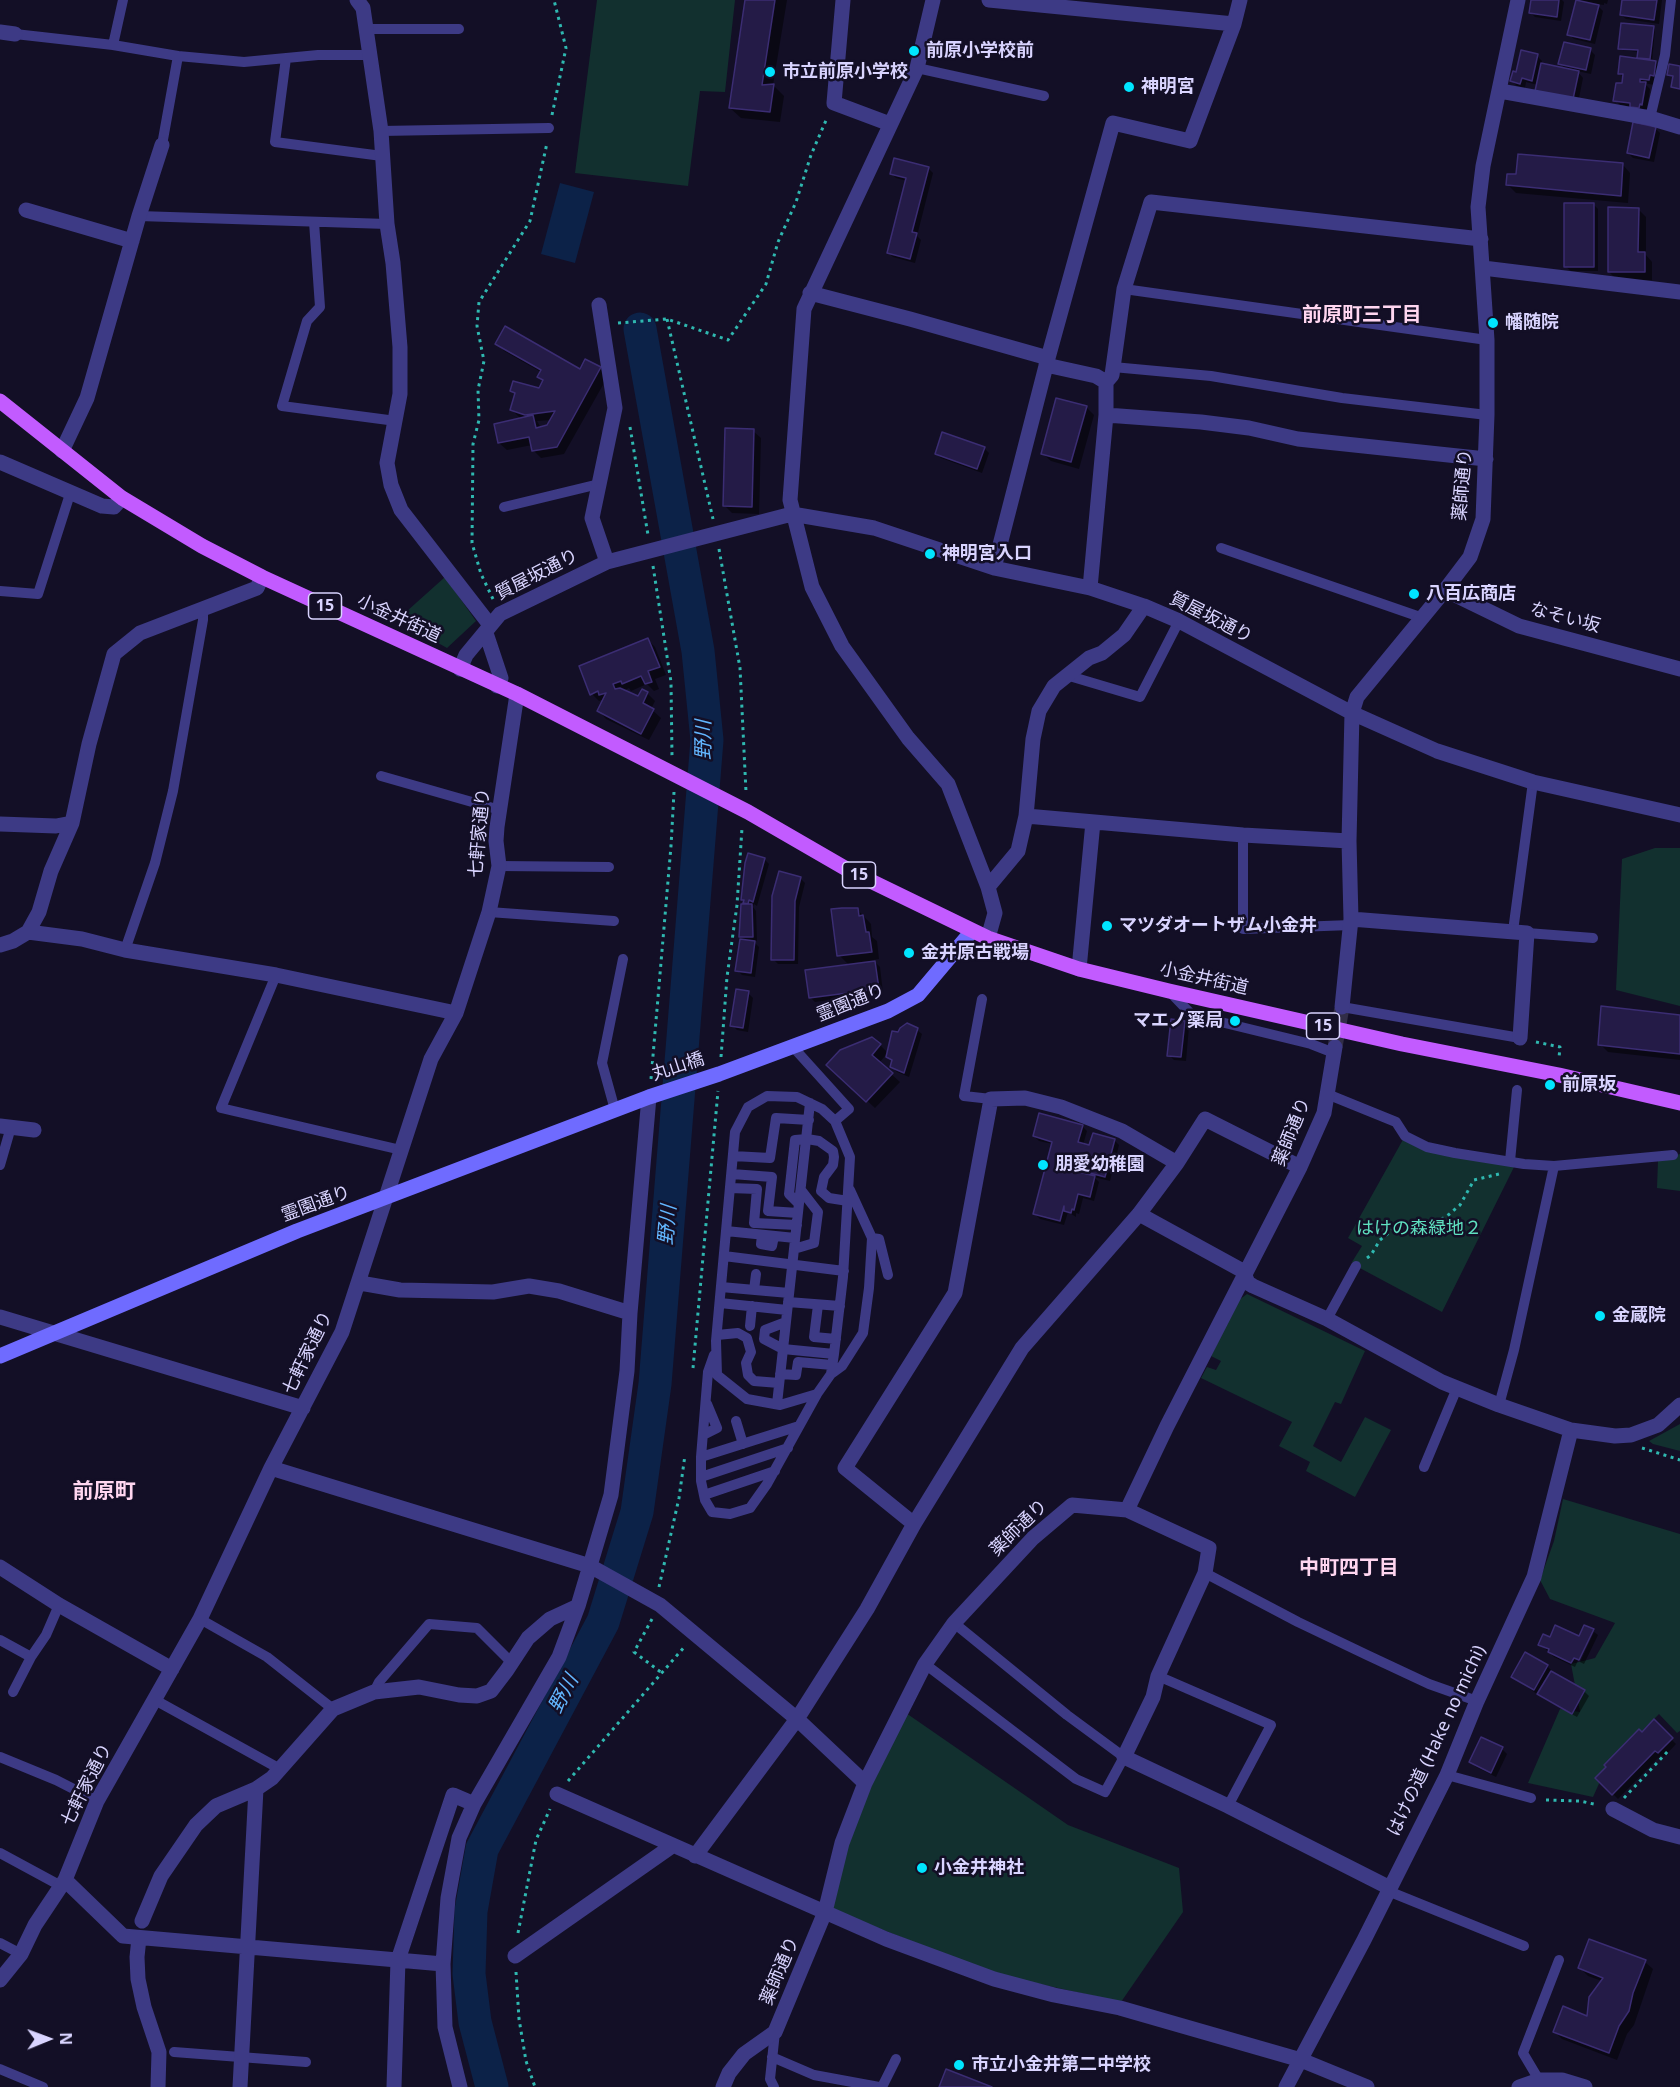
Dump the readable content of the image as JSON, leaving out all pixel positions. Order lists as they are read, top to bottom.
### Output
{
  "streets": {
    "main road": ["15", "小金井街道"],
    "street": [
      "薬師通り",
      "質屋坂通り",
      "なそい坂",
      "七軒家通り",
      "霊園通り",
      "丸山橋",
      "はけの道 (Hake no michi)"
    ]
  },
  "crossings": [
    ["薬師通り", "質屋坂通り"],
    ["薬師通り", "なそい坂"],
    ["質屋坂通り", "小金井街道"],
    ["15", "小金井街道"],
    ["小金井街道", "七軒家通り"],
    ["小金井街道", "霊園通り"],
    ["七軒家通り", "霊園通り"],
    ["霊園通り", "丸山橋"]
  ],
  "districts": ["前原町三丁目", "前原町", "中町四丁目"],
  "water": ["野川"],
  "parks": ["はけの森緑地２"],
  "places": [
    "前原小学校前",
    "市立前原小学校",
    "神明宮",
    "幡随院",
    "神明宮入口",
    "八百広商店",
    "マツダオートザム小金井",
    "金井原古戦場",
    "マエノ薬局",
    "前原坂",
    "朋愛幼稚園",
    "金蔵院",
    "小金井神社",
    "市立小金井第二中学校"
  ],
  "north": "right"
}
